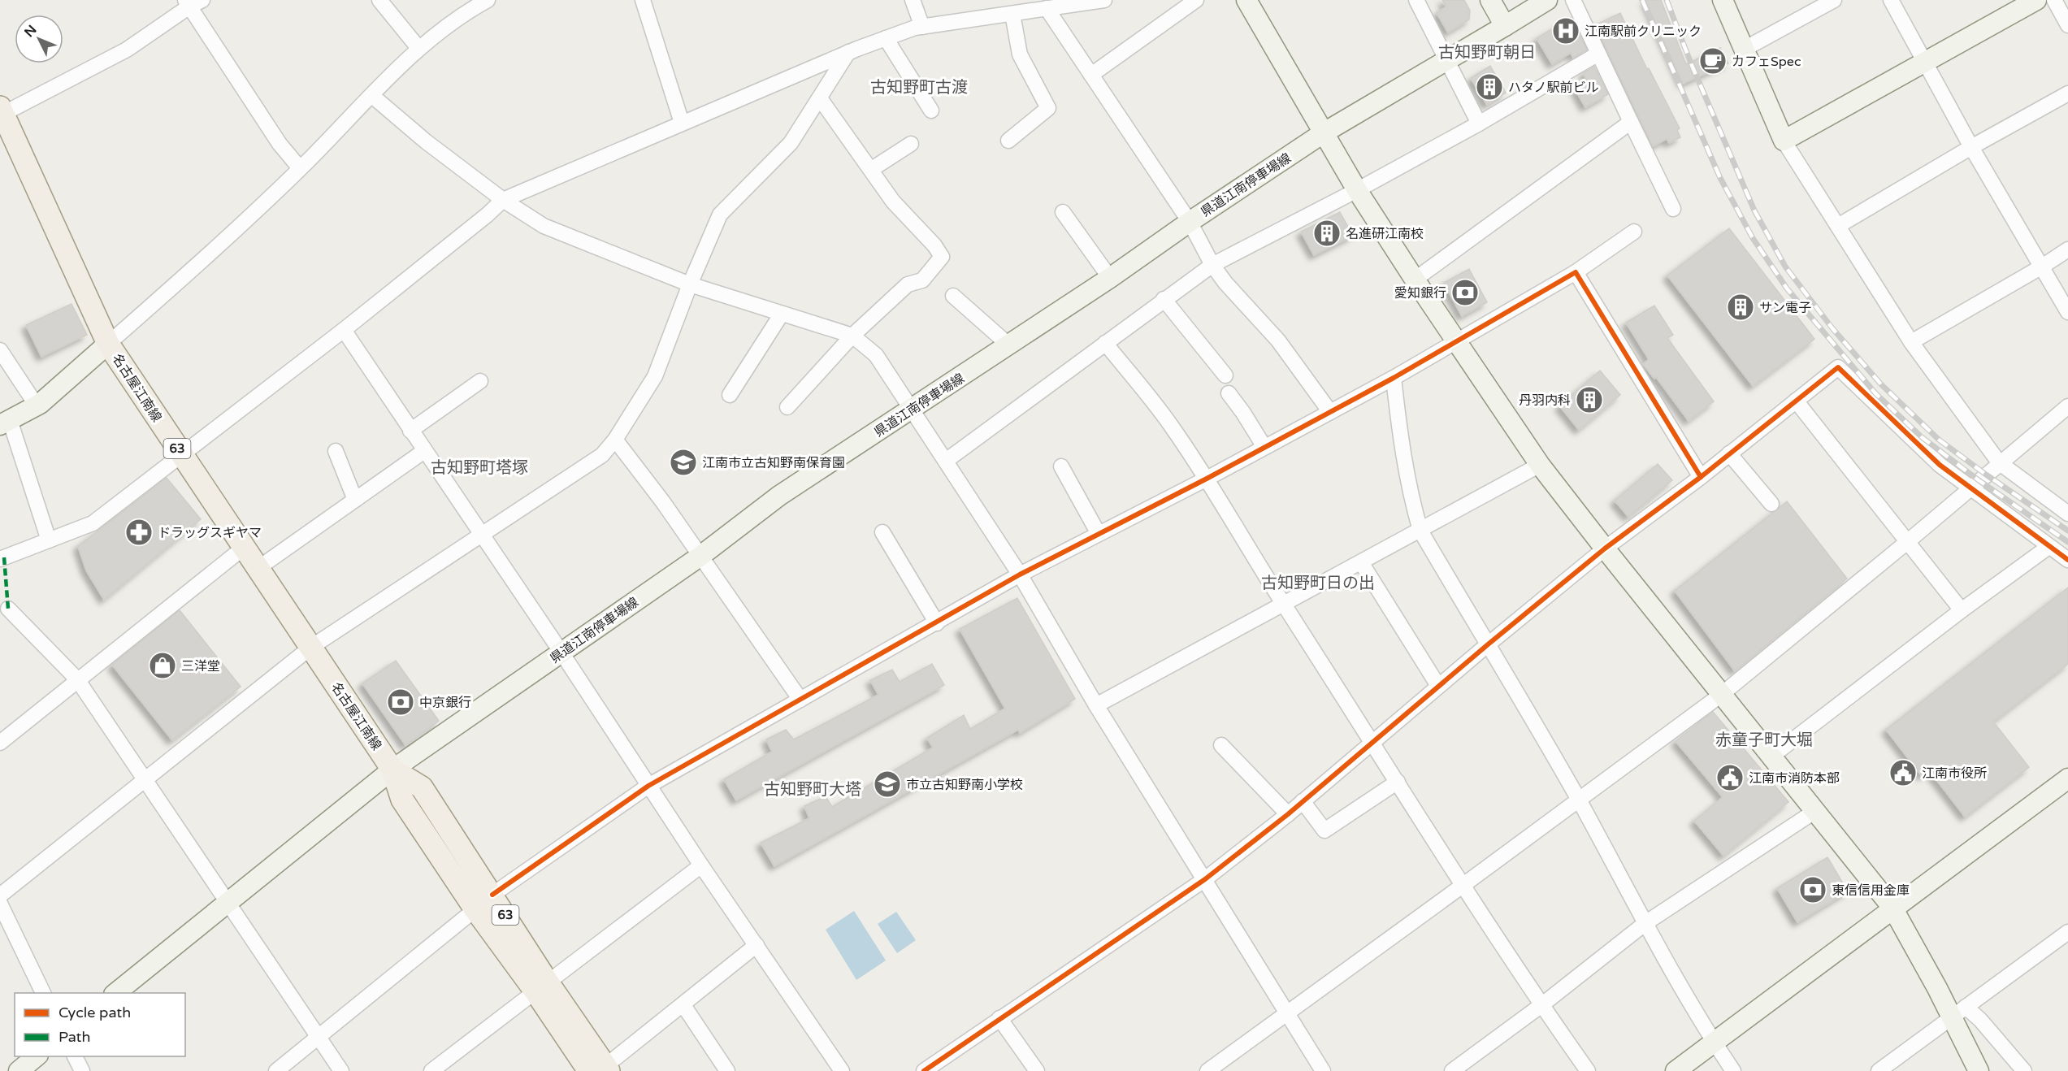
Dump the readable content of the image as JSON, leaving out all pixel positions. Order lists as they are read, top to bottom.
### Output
{
  "streets": {
    "main road": ["名古屋江南線", "63"],
    "street": ["県道江南停車場線"]
  },
  "crossings": [
    ["県道江南停車場線", "名古屋江南線"]
  ],
  "districts": [
    "古知野町朝日",
    "古知野町古渡",
    "古知野町塔塚",
    "古知野町日の出",
    "赤童子町大堀",
    "古知野町大塔"
  ],
  "places": {
    "hospital": ["江南駅前クリニック"],
    "cafe": ["カフェSpec"],
    "building": [
      "ハタノ駅前ビル",
      "名進研江南校",
      "サン電子",
      "丹羽内科"
    ],
    "bank": ["愛知銀行", "中京銀行", "東信信用金庫"],
    "school or university": ["江南市立古知野南保育園", "市立古知野南小学校"],
    "pharmacy": ["ドラッグスギヤマ"],
    "shop": ["三洋堂"],
    "public building": ["江南市役所", "江南市消防本部"]
  },
  "legend": ["Cycle path", "Path"],
  "north": "top left"
}
